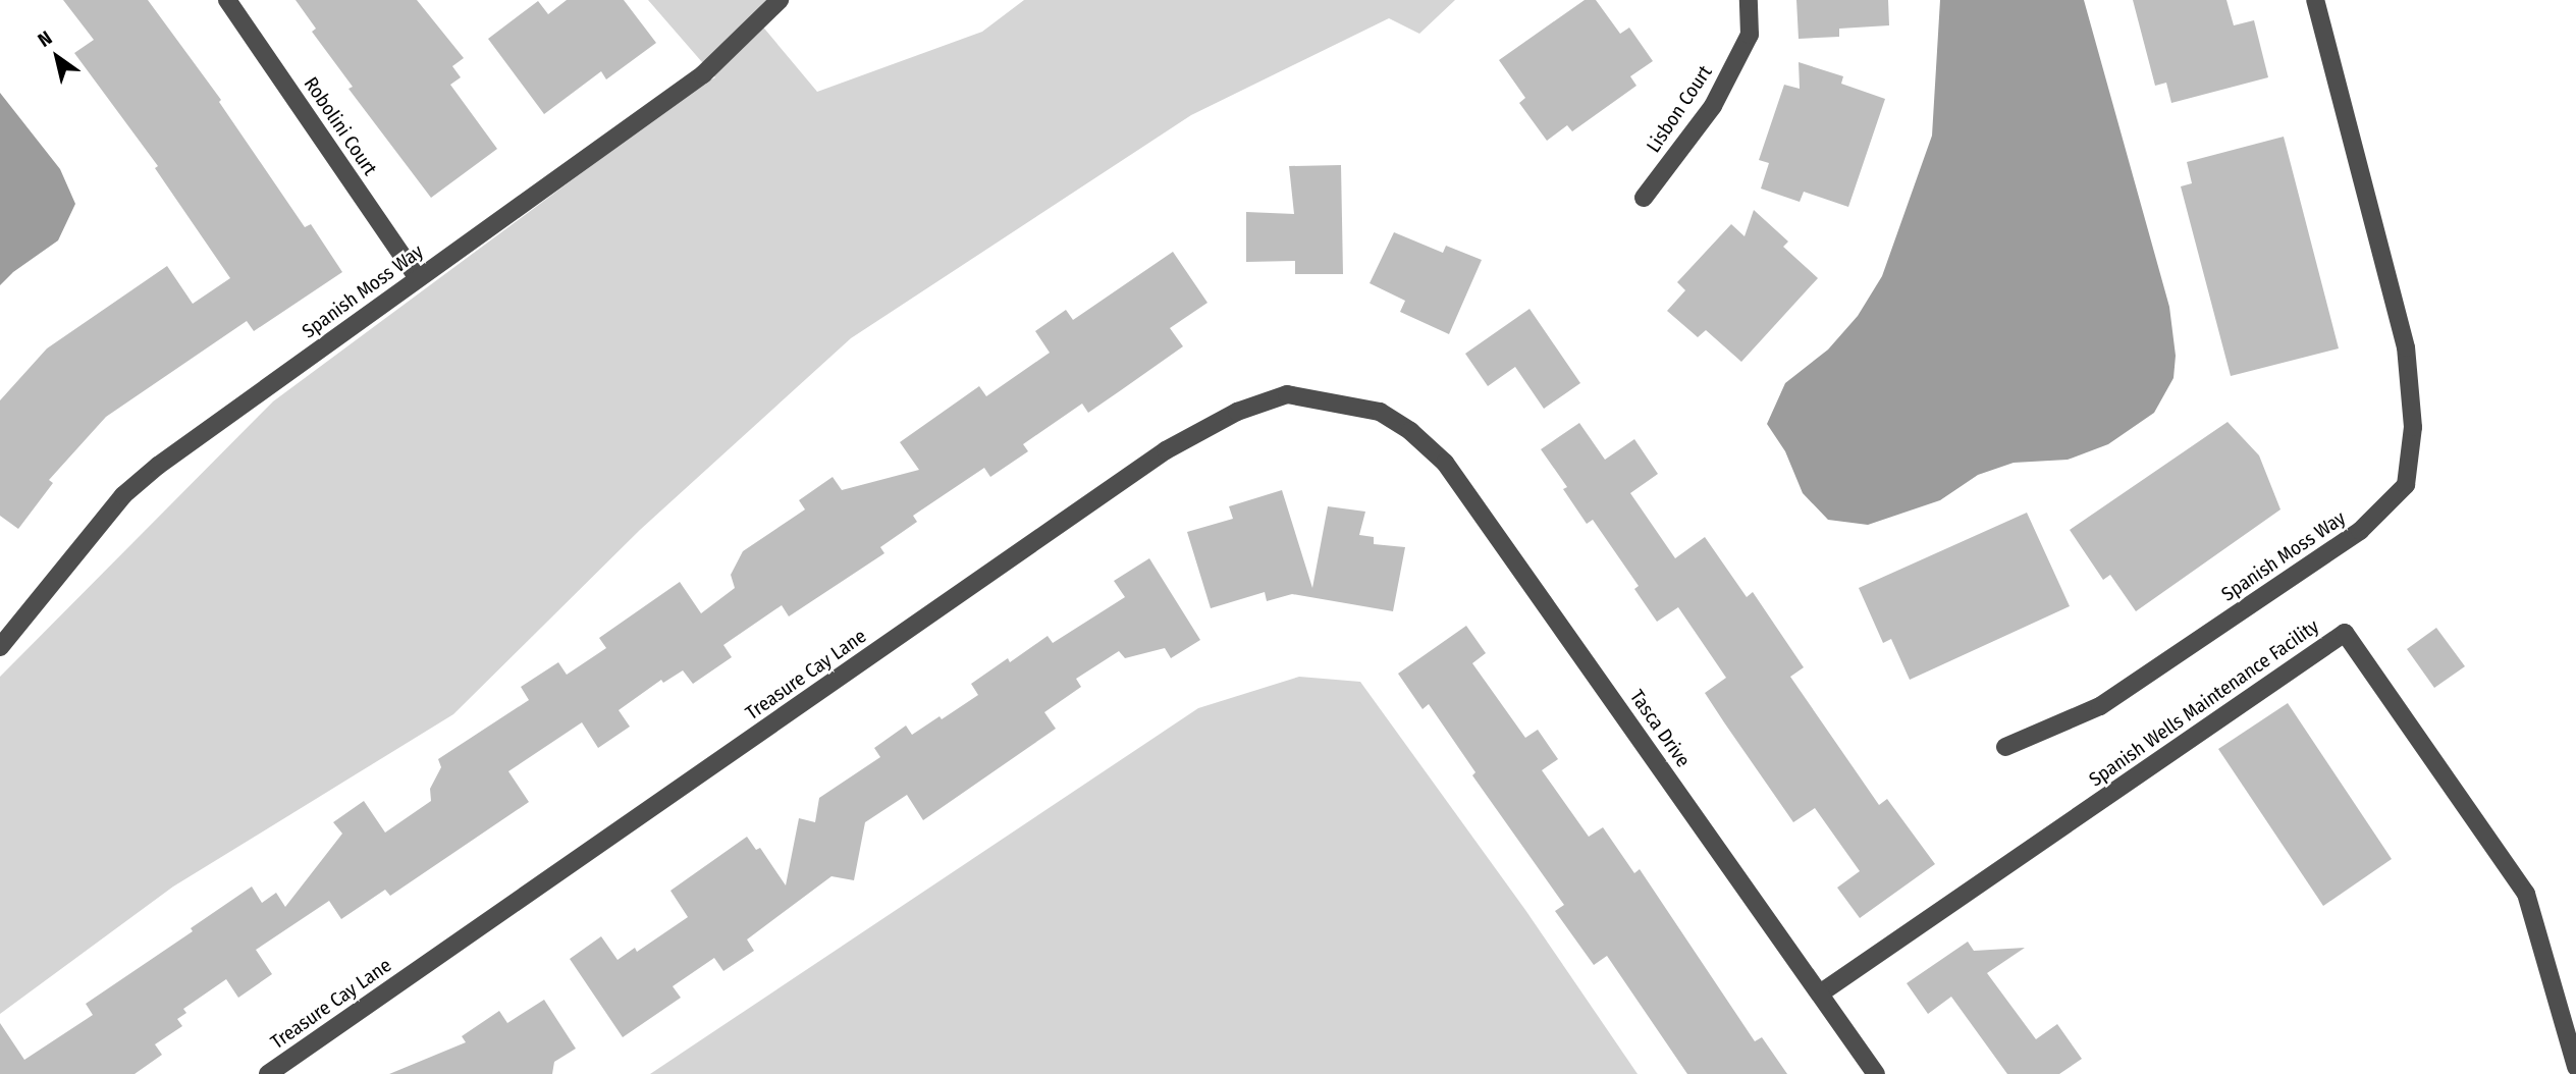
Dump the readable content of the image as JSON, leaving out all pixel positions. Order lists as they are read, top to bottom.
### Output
{
  "streets": {
    "street": [
      "Lisbon Court",
      "Robolini Court",
      "Spanish Moss Way",
      "Treasure Cay Lane",
      "Spanish Wells Maintenance Facility",
      "Tasca Drive"
    ]
  },
  "crossings": [
    ["Robolini Court", "Spanish Moss Way"],
    ["Treasure Cay Lane", "Tasca Drive"],
    ["Spanish Wells Maintenance Facility", "Tasca Drive"]
  ],
  "north": "top left"
}
